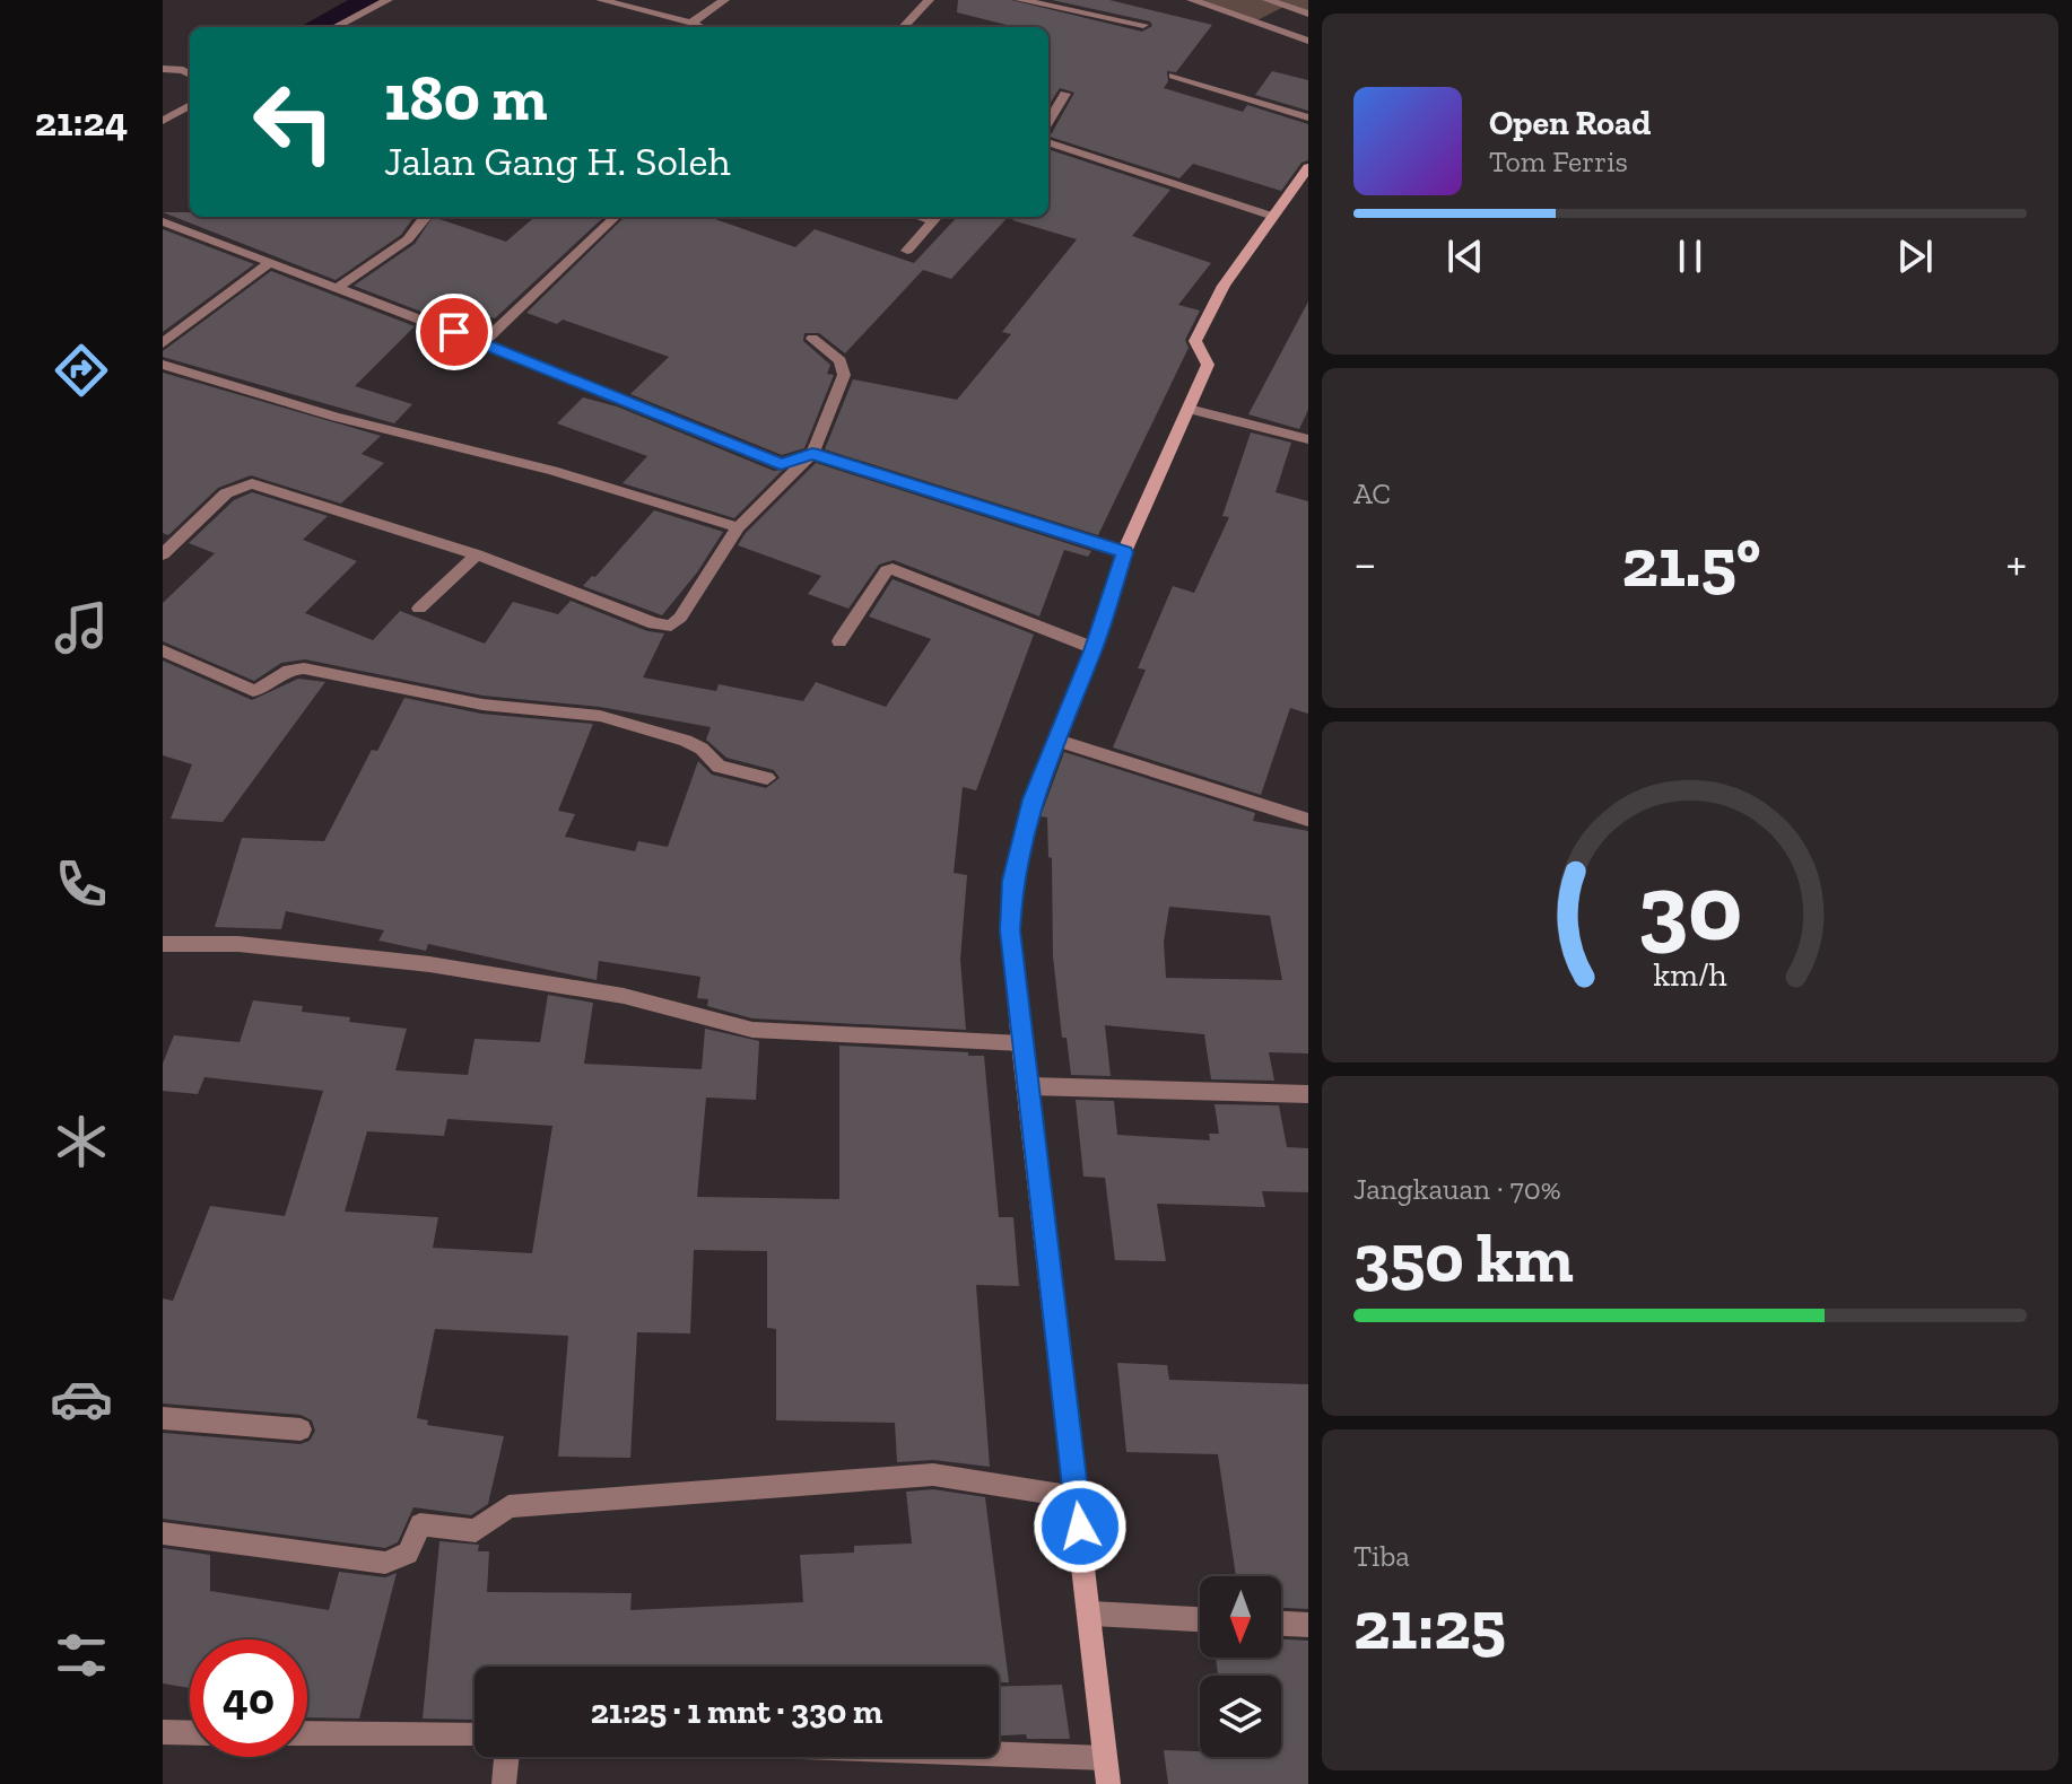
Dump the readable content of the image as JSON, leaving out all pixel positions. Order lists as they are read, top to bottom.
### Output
{
  "north": "bottom",
  "page": {
    "tabs": "21:24",
    "turn": ["180 m", "Jalan Gang H. Soleh"],
    "song": ["Open Road", "Tom Ferris"],
    "tile": [
      "AC",
      ["Jangkauan · 70%", "350 km"],
      ["Tiba", "21:25"]
    ],
    "heat": ["−", "21.5°", "+"],
    "limit": "40",
    "trip": "21:25 · 1 mnt · 330 m",
    "gauge": ["30", "km/h"]
  }
}
